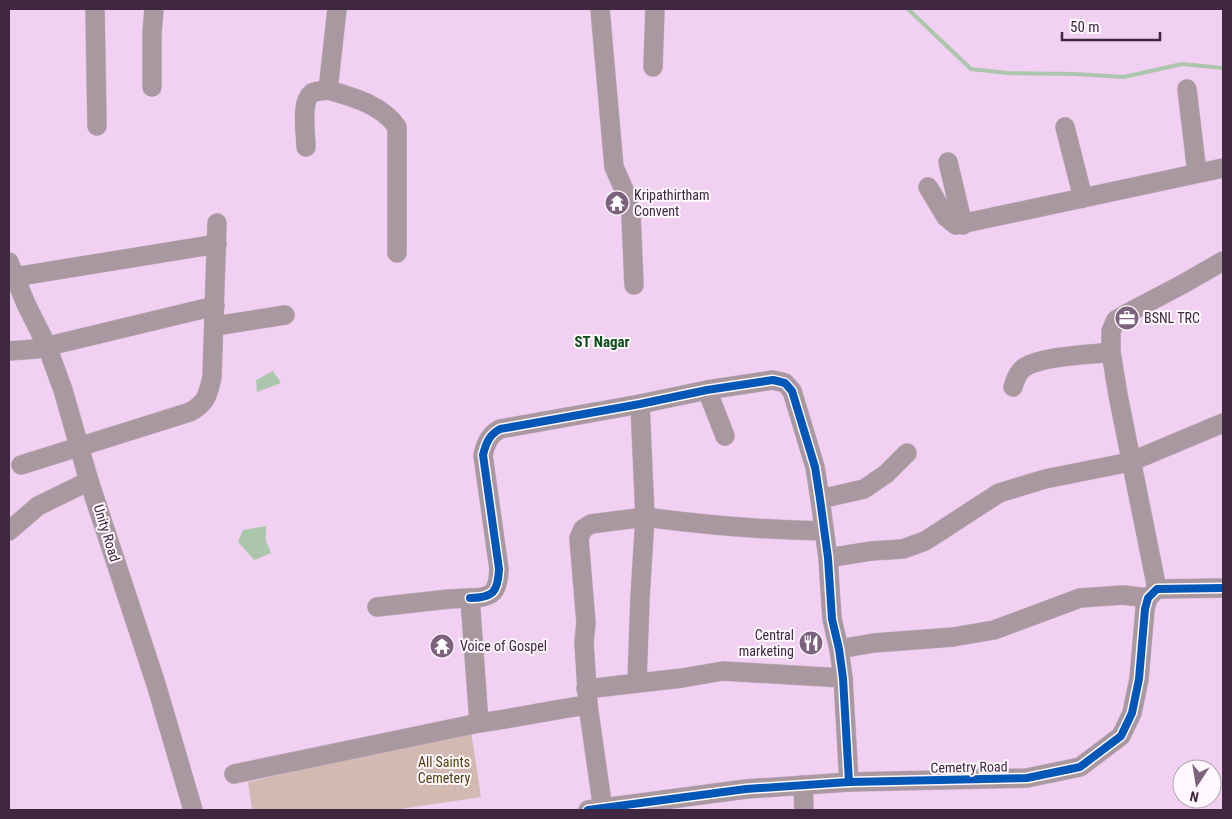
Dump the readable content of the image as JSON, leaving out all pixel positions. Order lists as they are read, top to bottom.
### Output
{
  "streets": {
    "street": ["Unity Road", "Cemetry Road"]
  },
  "districts": ["ST Nagar"],
  "parks": ["All Saints Cemetery"],
  "places": {
    "temple": ["Kripathirtham Convent", "Voice of Gospel"],
    "office": ["BSNL TRC"],
    "restaurant": ["Central marketing"]
  },
  "scale_bar": "50 m",
  "north": "bottom"
}
